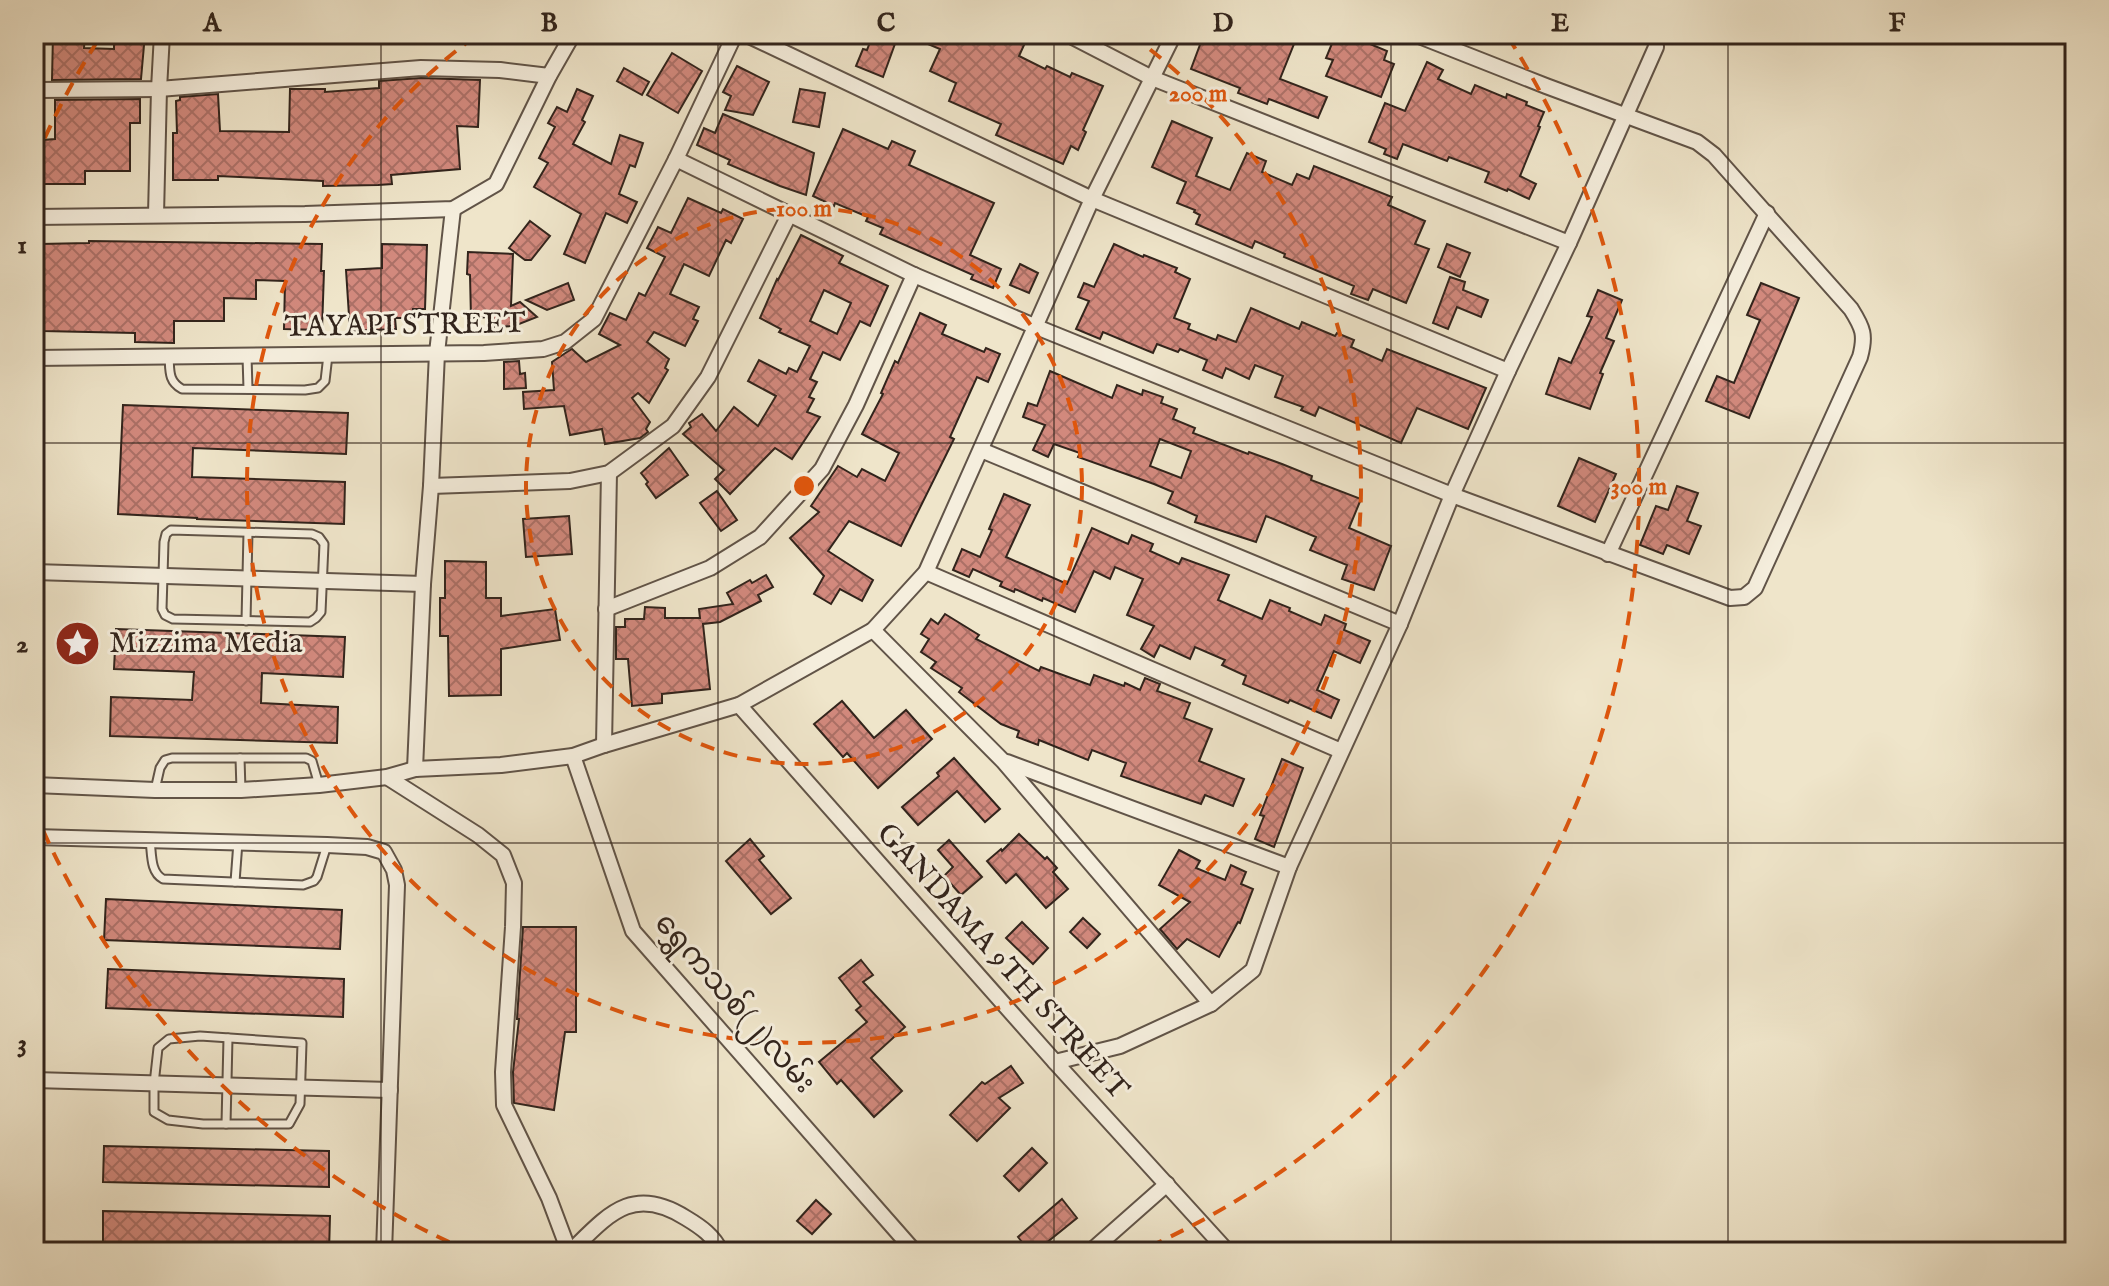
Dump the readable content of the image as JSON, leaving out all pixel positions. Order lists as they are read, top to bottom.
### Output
{
  "streets": {
    "street": ["TAYAPI STREET", "GANDAMA 9TH STREET", "ရွှေကသစ်(၂)လမ်း"]
  },
  "places": {
    "place": ["Mizzima Media"]
  },
  "grid": {
    "columns": [
      "A",
      "B",
      "C",
      "D",
      "E",
      "F"
    ],
    "rows": ["1", "2", "3"]
  },
  "rings": ["200 m", "100 m", "300 m"]
}
